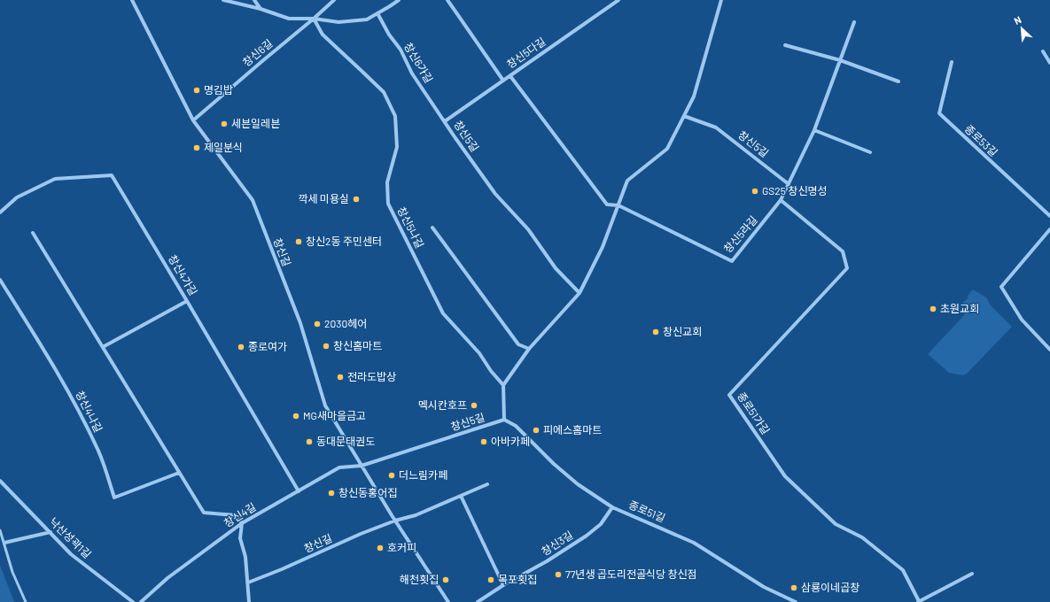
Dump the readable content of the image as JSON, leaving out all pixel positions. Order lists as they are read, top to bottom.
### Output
{
  "streets": {
    "street": [
      "창신6길",
      "창신5다길",
      "창신6가길",
      "창신5길",
      "종로53길",
      "창신5나길",
      "창신5라길",
      "창신길",
      "창신4가길",
      "창신4나길",
      "종로51가길",
      "종로51길",
      "창신4길",
      "낙산성곽1길",
      "창신3길"
    ]
  },
  "crossings": [
    ["창신6길", "창신5나길"],
    ["창신6길", "창신길"],
    ["창신5다길", "창신6가길"],
    ["창신5다길", "창신5길"],
    ["창신6가길", "창신5길"],
    ["창신5길", "창신5라길"],
    ["창신5길", "창신길"],
    ["창신5길", "종로51길"],
    ["창신5길", "창신4길"],
    ["창신5라길", "종로51가길"],
    ["창신길", "창신4길"],
    ["창신4가길", "창신4길"],
    ["종로51길", "창신3길"]
  ],
  "places": [
    "명김밥",
    "세븐일레븐",
    "제일분식",
    "GS25 창신명성",
    "깍세 미용실",
    "창신2동 주민센터",
    "초원교회",
    "2030헤어",
    "창신교회",
    "창신홈마트",
    "종로여가",
    "전라도밥상",
    "멕시칸호프",
    "MG새마을금고",
    "피에스홈마트",
    "동대문태권도",
    "아바카페",
    "더느림카페",
    "창신동홍어집",
    "호커피",
    "77년생 곱도리전골식당 창신점",
    "해천횟집",
    "목포횟집",
    "삼룡이네곱창"
  ],
  "north": "top left"
}
